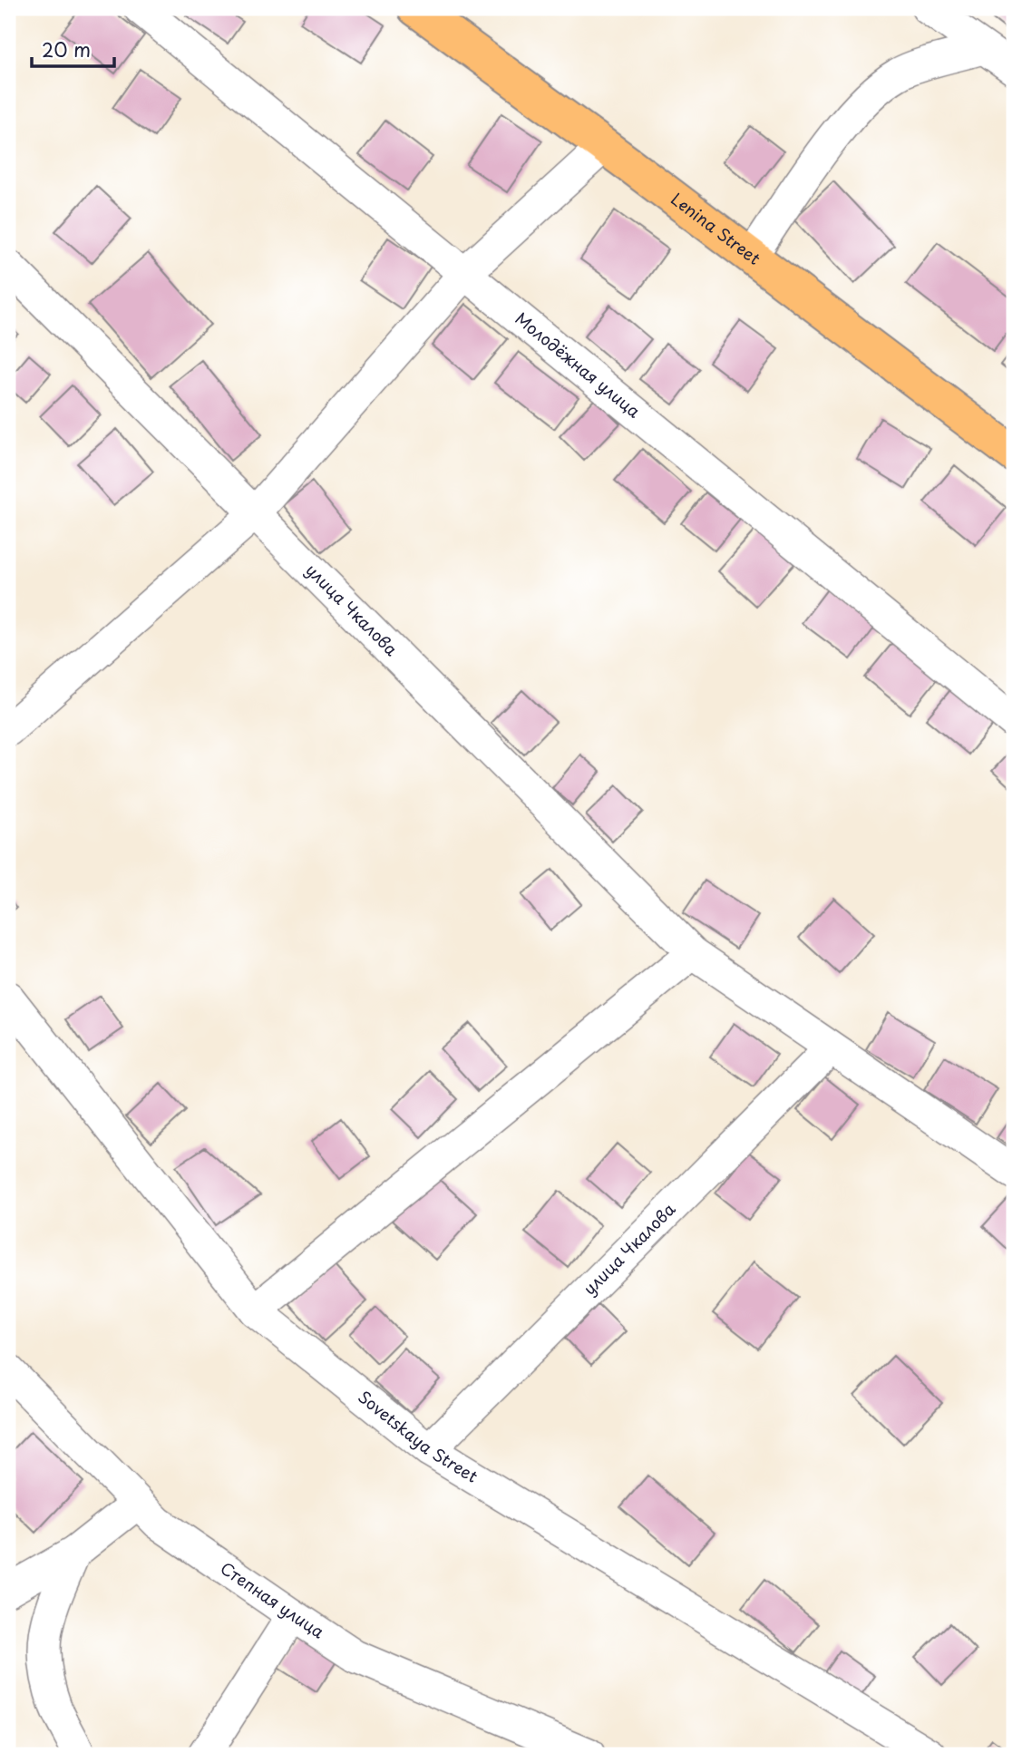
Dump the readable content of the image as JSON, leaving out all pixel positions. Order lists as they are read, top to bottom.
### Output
{
  "streets": {
    "main road": ["Lenina Street"],
    "street": [
      "Молодёжная улица",
      "улица Чкалова",
      "Sovetskaya Street",
      "Степная улица"
    ]
  },
  "crossings": [
    ["улица Чкалова", "Sovetskaya Street"]
  ],
  "scale_bar": "20 m"
}
